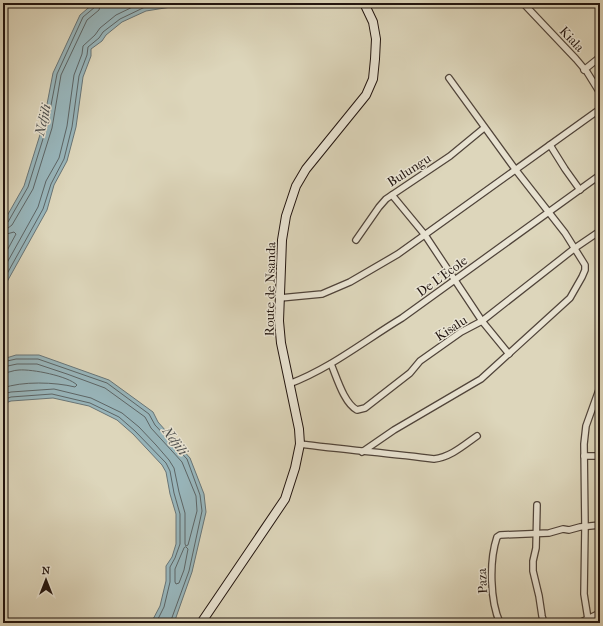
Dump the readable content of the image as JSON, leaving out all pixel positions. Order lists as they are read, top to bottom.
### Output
{
  "streets": {
    "street": [
      "Kiala",
      "Bulungu",
      "De L'Ecole",
      "Route de Nsanda",
      "Kisalu",
      "Paza"
    ]
  },
  "crossings": [
    ["De L'Ecole", "Route de Nsanda"],
    ["De L'Ecole", "Kisalu"]
  ],
  "water": ["Ndjili"],
  "north": "top"
}
